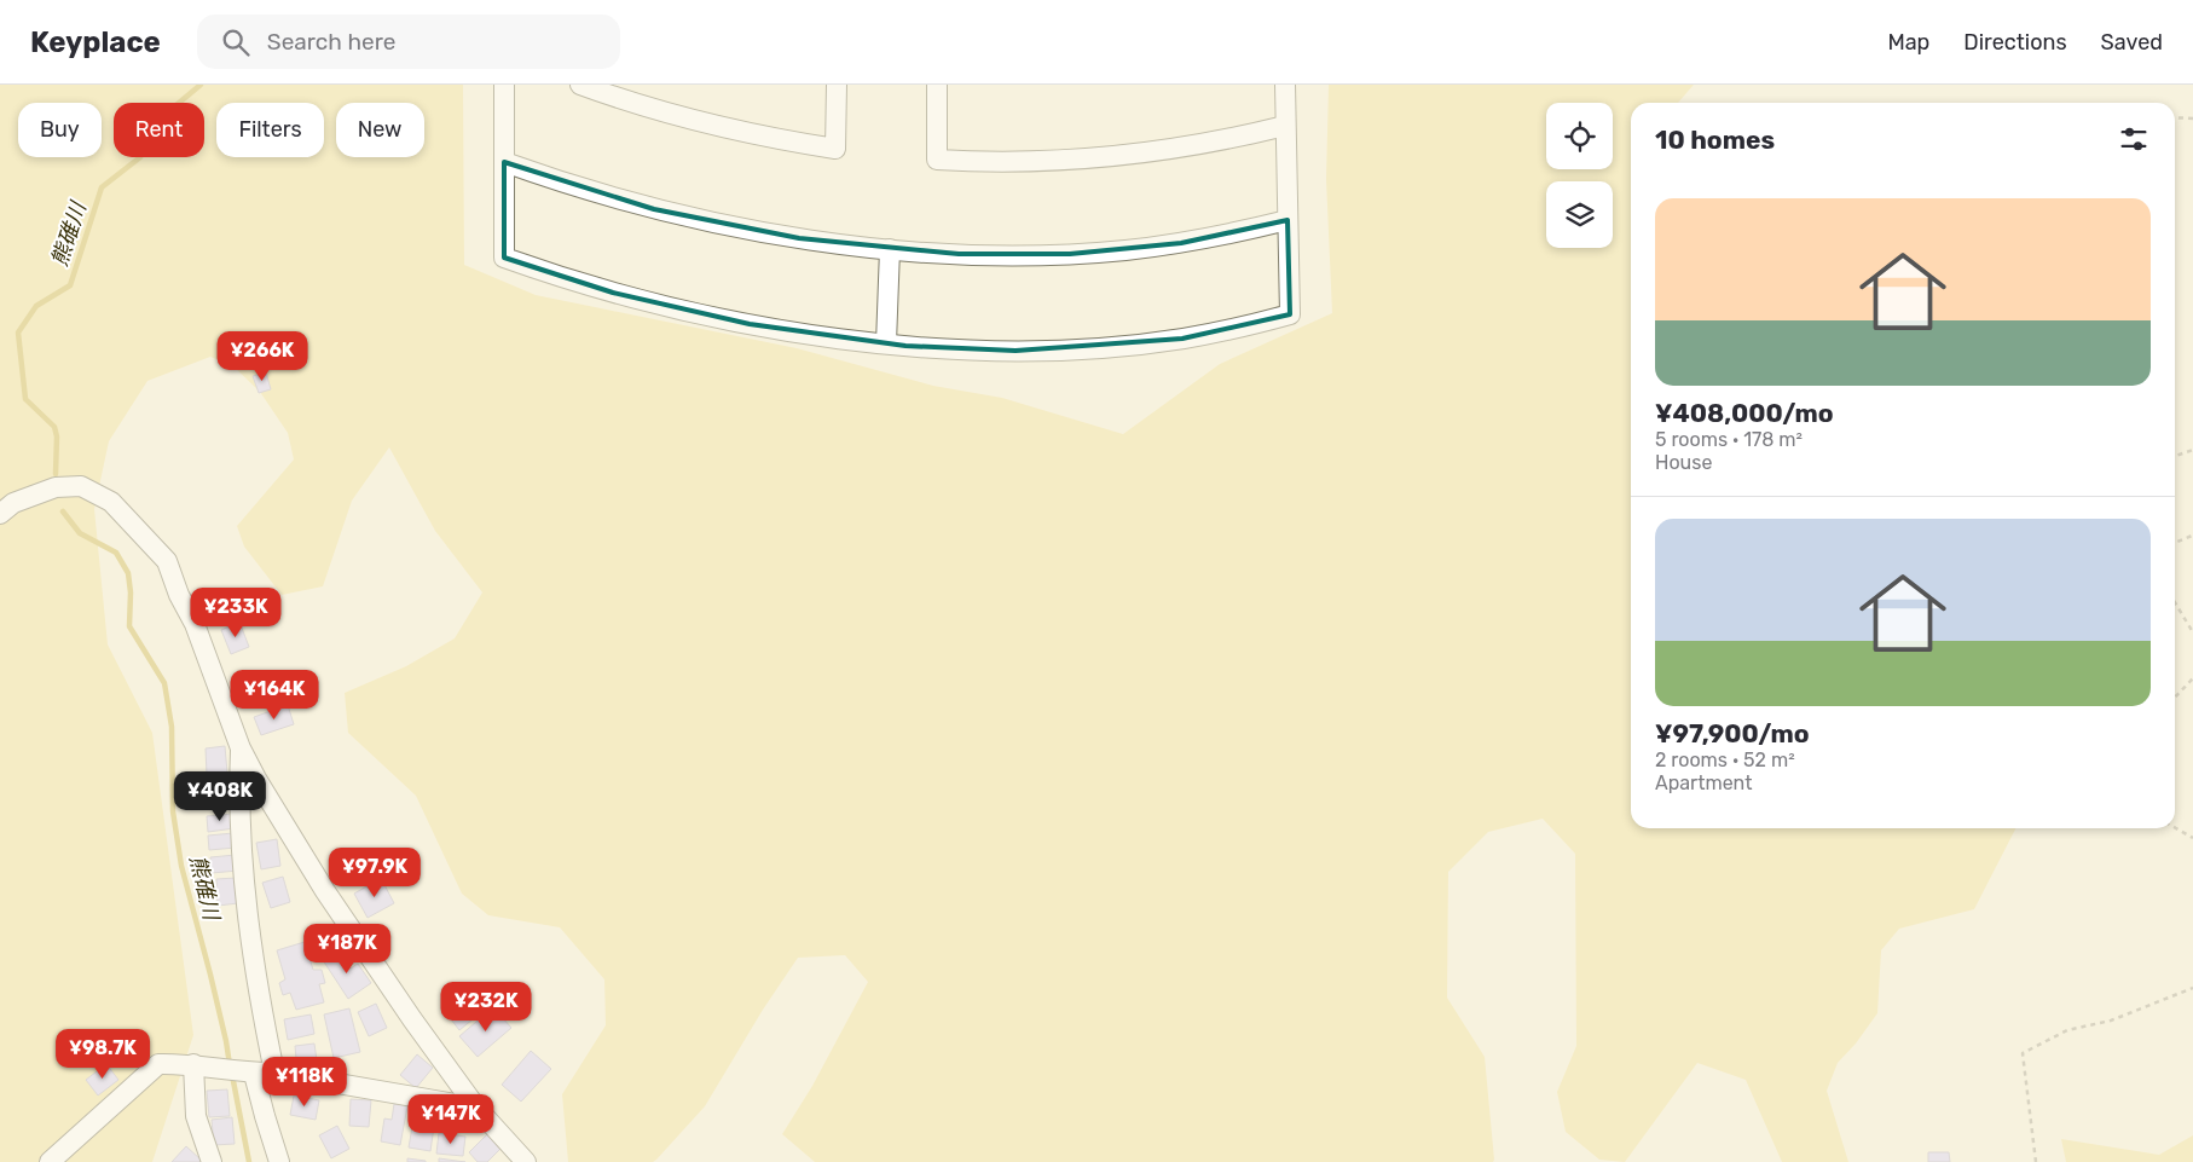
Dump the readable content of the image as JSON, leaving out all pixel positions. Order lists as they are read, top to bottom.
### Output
{
  "water": ["熊碓川"],
  "page": {
    "header": "Keyplace",
    "search": "Search here",
    "nav": ["Map", "Directions", "Saved"],
    "chip": [
      "Buy",
      "Rent",
      "Filters",
      "New"
    ],
    "heading": "10 homes",
    "list": [
      {
        "name": "¥408,000/mo",
        "note": "5 rooms · 178 m² · House"
      },
      {
        "name": "¥97,900/mo",
        "note": "2 rooms · 52 m² · Apartment"
      }
    ],
    "price": [
      "¥266K",
      "¥233K",
      "¥164K",
      "¥408K",
      "¥97.9K",
      "¥187K",
      "¥232K",
      "¥98.7K",
      "¥118K",
      "¥147K"
    ]
  }
}
